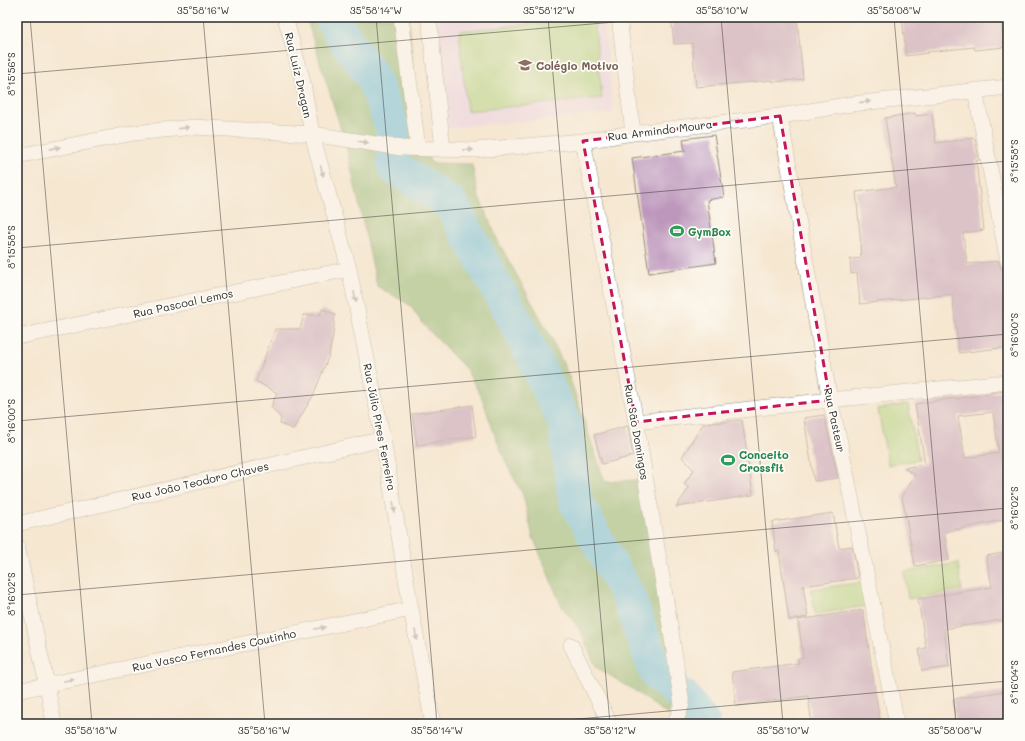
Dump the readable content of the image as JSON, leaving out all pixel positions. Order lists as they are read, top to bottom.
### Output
{
  "streets": {
    "street": [
      "Rua Luiz Dragan",
      "Rua Armindo Moura",
      "Rua Pascoal Lemos",
      "Rua Pasteur",
      "Rua Júlio Pires Ferreira",
      "Rua São Domingos",
      "Rua João Teodoro Chaves",
      "Rua Vasco Fernandes Coutinho"
    ]
  },
  "crossings": [
    ["Rua Luiz Dragan", "Rua Armindo Moura"],
    ["Rua Luiz Dragan", "Rua Júlio Pires Ferreira"],
    ["Rua Armindo Moura", "Rua Pasteur"],
    ["Rua Armindo Moura", "Rua Júlio Pires Ferreira"],
    ["Rua Armindo Moura", "Rua São Domingos"],
    ["Rua Pascoal Lemos", "Rua Júlio Pires Ferreira"],
    ["Rua Júlio Pires Ferreira", "Rua João Teodoro Chaves"],
    ["Rua Júlio Pires Ferreira", "Rua Vasco Fernandes Coutinho"]
  ],
  "one_way": ["Rua Armindo Moura", "Rua Júlio Pires Ferreira", "Rua Vasco Fernandes Coutinho"],
  "places": {
    "school or university": ["Colégio Motivo"],
    "sports": ["GymBox", "Conceito Crossfit"]
  },
  "coordinates": [
    "35°58'16\"W",
    "35°58'14\"W",
    "35°58'12\"W",
    "35°58'10\"W",
    "35°58'08\"W",
    "8°15'56\"S",
    "8°15'58\"S",
    "8°16'00\"S",
    "8°16'02\"S",
    "8°16'04\"S",
    "35°58'18\"W"
  ]
}
